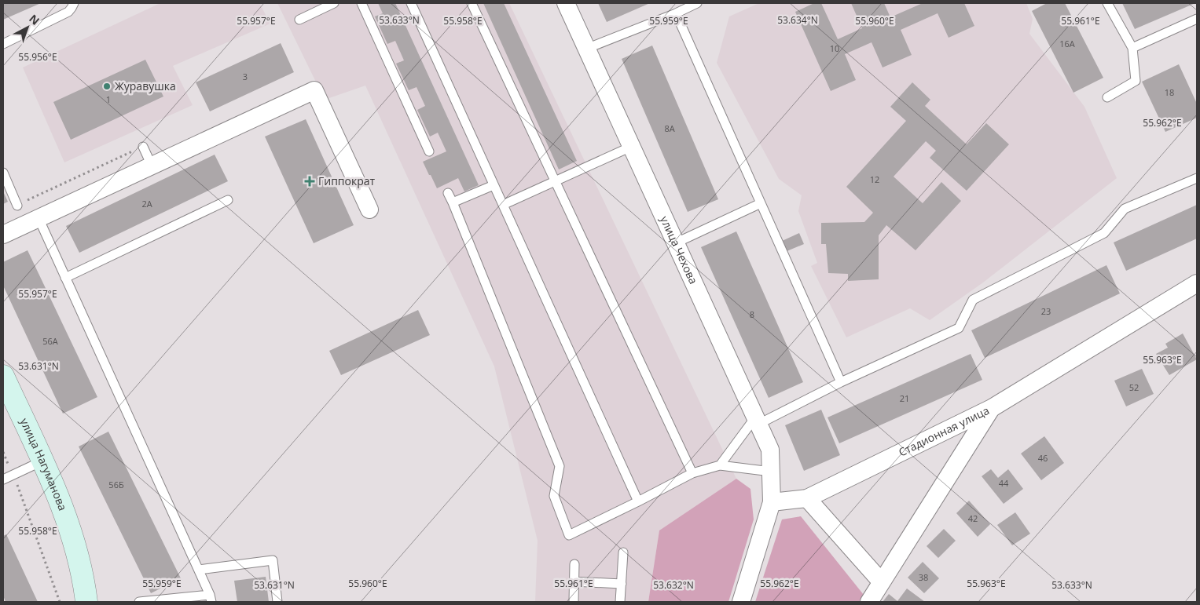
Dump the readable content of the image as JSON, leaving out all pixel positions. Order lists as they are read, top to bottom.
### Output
{
  "streets": {
    "street": ["улица Чехова", "Стадионная улица", "улица Нагуманова"]
  },
  "crossings": [
    ["улица Чехова", "Стадионная улица"]
  ],
  "places": {
    "other": ["Журавушка"],
    "health": ["Гиппократ"]
  },
  "house_numbers": [
    "16А",
    "10",
    "3",
    "18",
    "1",
    "8А",
    "12",
    "2А",
    "23",
    "8",
    "56А",
    "52",
    "21",
    "46",
    "44",
    "56Б",
    "42",
    "38"
  ],
  "north": "top right",
  "coordinates": [
    "53.633°N",
    "53.634°N",
    "55.957°E",
    "55.958°E",
    "55.960°E",
    "55.961°E",
    "55.959°E",
    "55.956°E",
    "55.962°E",
    "55.963°E",
    "53.631°N",
    "53.632°N"
  ]
}
